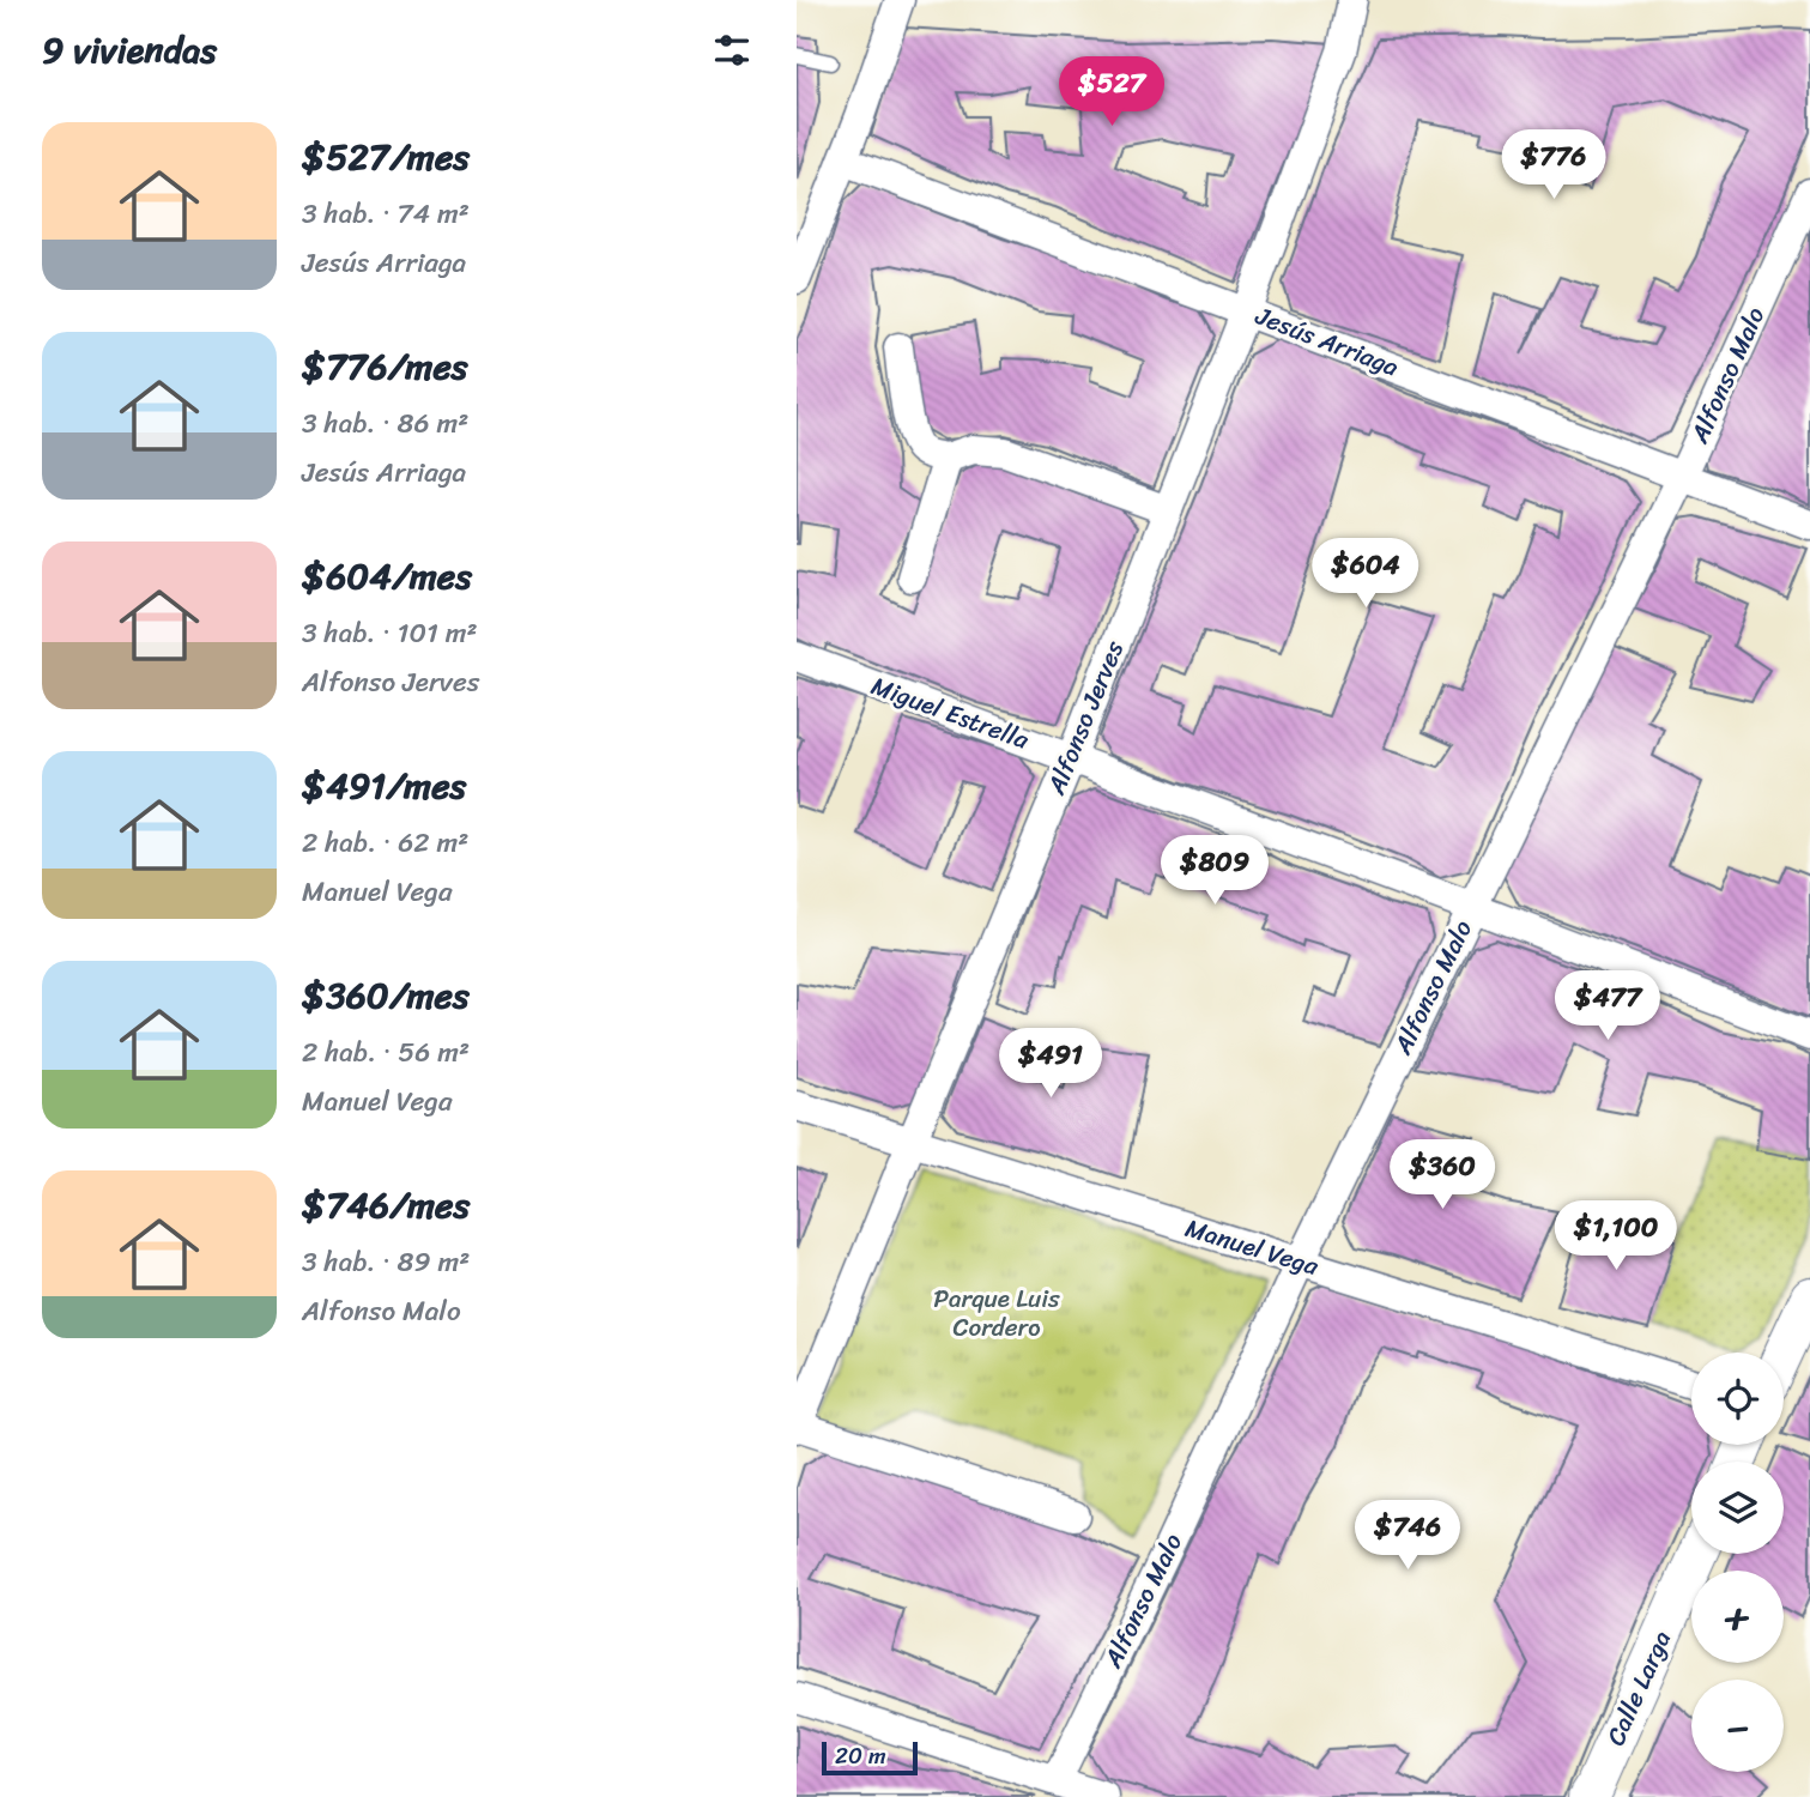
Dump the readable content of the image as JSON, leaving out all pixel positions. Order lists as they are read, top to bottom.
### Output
{
  "streets": {
    "street": [
      "Jesús Arriaga",
      "Alfonso Malo",
      "Miguel Estrella",
      "Alfonso Jerves",
      "Manuel Vega",
      "Calle Larga"
    ]
  },
  "crossings": [
    ["Jesús Arriaga", "Alfonso Malo"],
    ["Jesús Arriaga", "Alfonso Jerves"],
    ["Alfonso Malo", "Miguel Estrella"],
    ["Alfonso Malo", "Manuel Vega"],
    ["Miguel Estrella", "Alfonso Jerves"],
    ["Alfonso Jerves", "Manuel Vega"]
  ],
  "parks": ["Parque Luis Cordero"],
  "scale_bar": "20 m",
  "page": {
    "heading": "9 viviendas",
    "price": [
      "$527",
      "$776",
      "$604",
      "$809",
      "$477",
      "$491",
      "$360",
      "$1,100",
      "$746"
    ],
    "list": [
      {
        "name": "$527/mes",
        "note": "3 hab. · 74 m² · Jesús Arriaga"
      },
      {
        "name": "$776/mes",
        "note": "3 hab. · 86 m² · Jesús Arriaga"
      },
      {
        "name": "$604/mes",
        "note": "3 hab. · 101 m² · Alfonso Jerves"
      },
      {
        "name": "$491/mes",
        "note": "2 hab. · 62 m² · Manuel Vega"
      },
      {
        "name": "$360/mes",
        "note": "2 hab. · 56 m² · Manuel Vega"
      },
      {
        "name": "$746/mes",
        "note": "3 hab. · 89 m² · Alfonso Malo"
      }
    ],
    "map_buttons": ["+", "−"],
    "scale": "20 m"
  }
}
